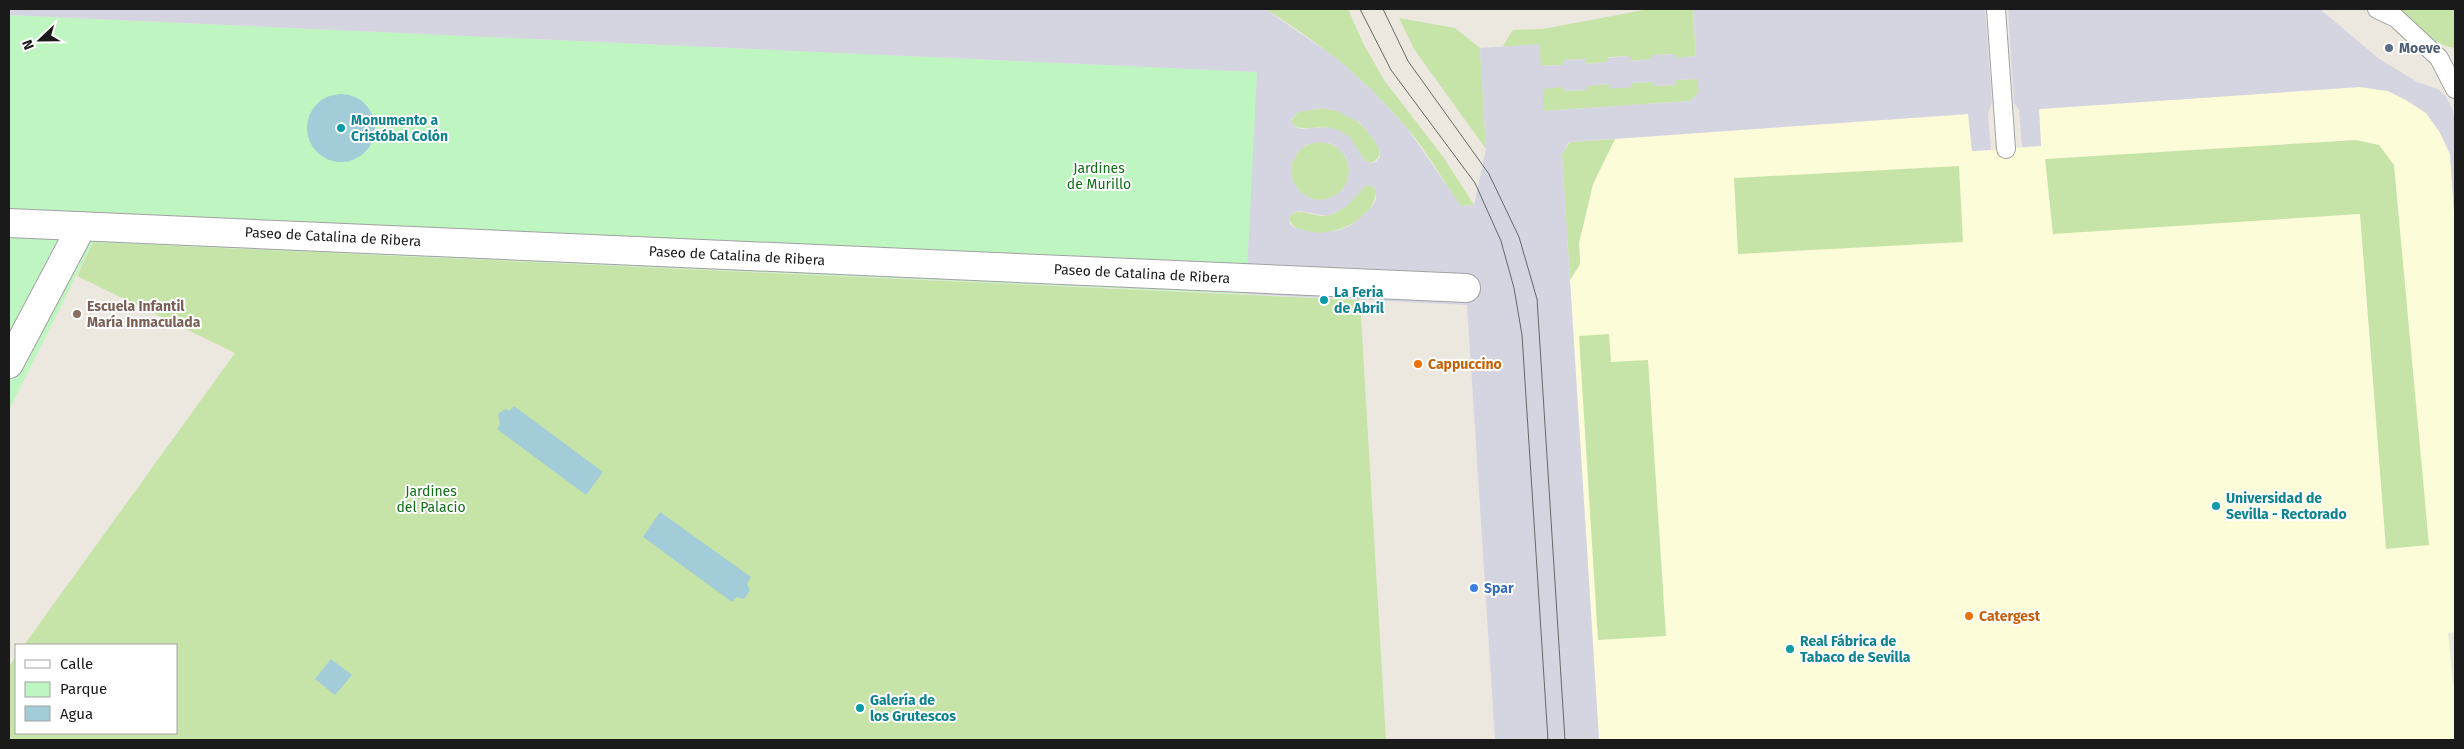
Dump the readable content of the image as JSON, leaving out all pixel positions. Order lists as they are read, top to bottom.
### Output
{
  "streets": {
    "street": ["Paseo de Catalina de Ribera"]
  },
  "parks": ["Jardines de Murillo", "Jardines del Palacio"],
  "places": [
    "Moeve",
    "Monumento a Cristóbal Colón",
    "La Feria de Abril",
    "Escuela Infantil María Inmaculada",
    "Cappuccino",
    "Universidad de Sevilla - Rectorado",
    "Spar",
    "Catergest",
    "Real Fábrica de Tabaco de Sevilla",
    "Galería de los Grutescos"
  ],
  "legend": ["Calle", "Parque", "Agua"],
  "north": "left"
}
